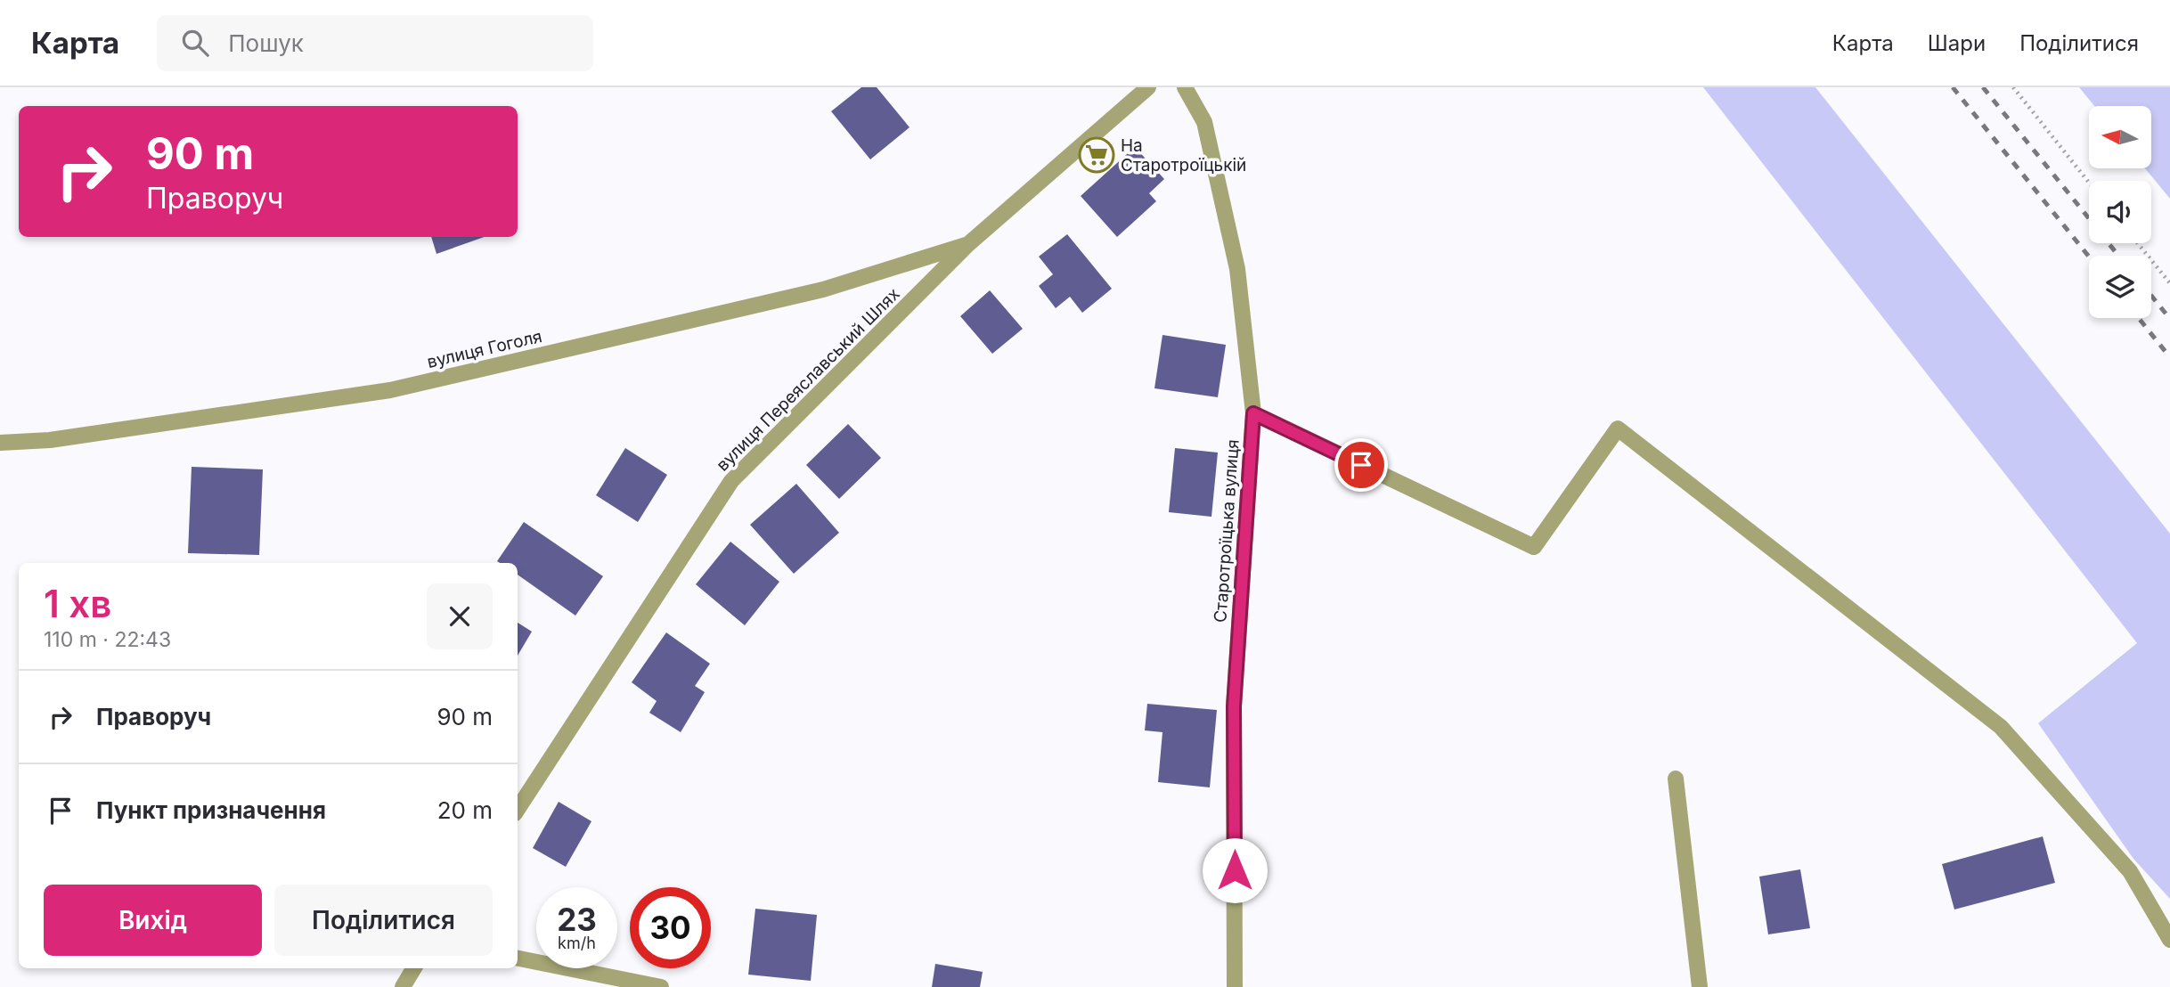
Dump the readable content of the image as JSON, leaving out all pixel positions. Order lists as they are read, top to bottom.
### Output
{
  "streets": {
    "street": ["вулиця Гоголя", "вулиця Переяславський Шлях", "Старотроїцька вулиця"]
  },
  "crossings": [
    ["вулиця Гоголя", "вулиця Переяславський Шлях"]
  ],
  "places": {
    "supermarket": ["На Старотроїцькій"]
  },
  "north": "left",
  "page": {
    "header": "Карта",
    "search": "Пошук",
    "nav": ["Карта", "Шари", "Поділитися"],
    "turn": ["90 m", "Праворуч"],
    "heading": ["1 хв", "110 m · 22:43"],
    "list": [
      {
        "name": "Праворуч",
        "value": "90 m"
      },
      {
        "name": "Пункт призначення",
        "value": "20 m"
      }
    ],
    "buttons": ["Вихід", "Поділитися"],
    "speed": "23 km/h",
    "limit": "30"
  }
}
